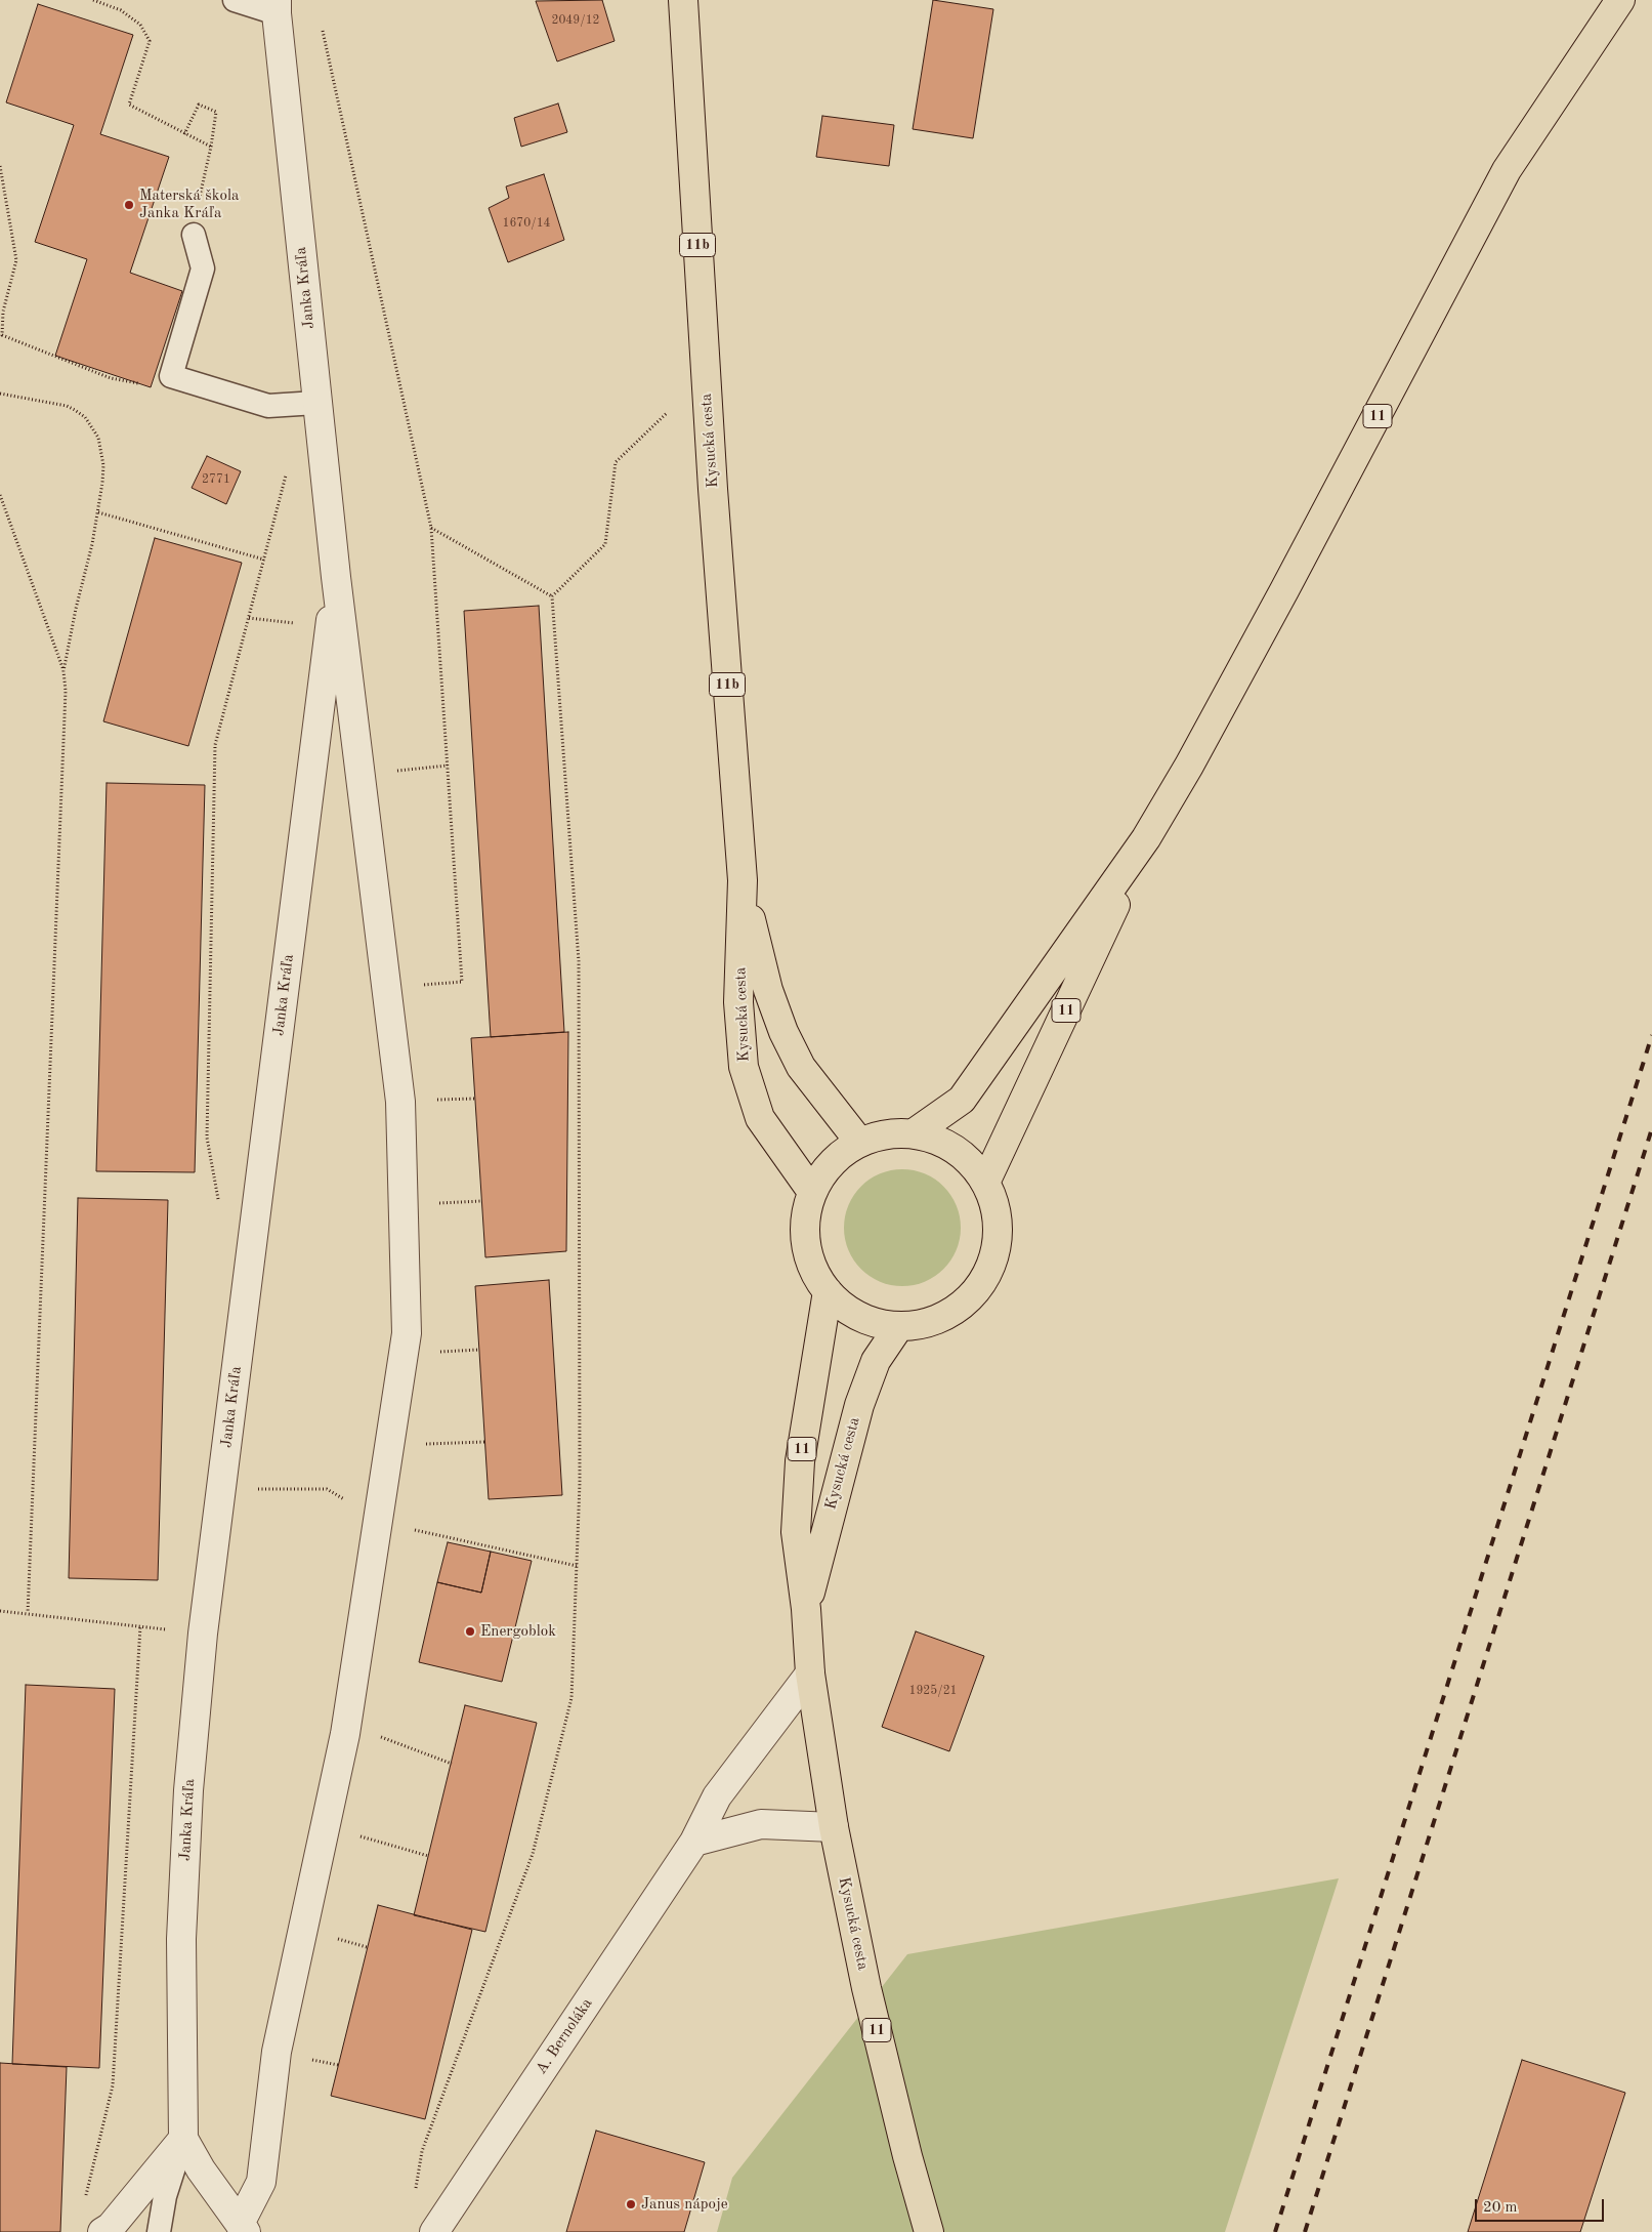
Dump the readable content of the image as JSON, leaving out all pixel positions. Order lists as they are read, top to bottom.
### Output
{
  "streets": {
    "main road": ["11b", "11", "Kysucká cesta"],
    "street": ["Janka Kráľa", "A. Bernoláka"]
  },
  "crossings": [
    ["Kysucká cesta", "A. Bernoláka"]
  ],
  "places": ["Materská škola Janka Kráľa", "Energoblok", "Janus nápoje"],
  "house_numbers": [
    "2049/12",
    "1670/14",
    "2771",
    "1925/21"
  ],
  "scale_bar": "20 m"
}
